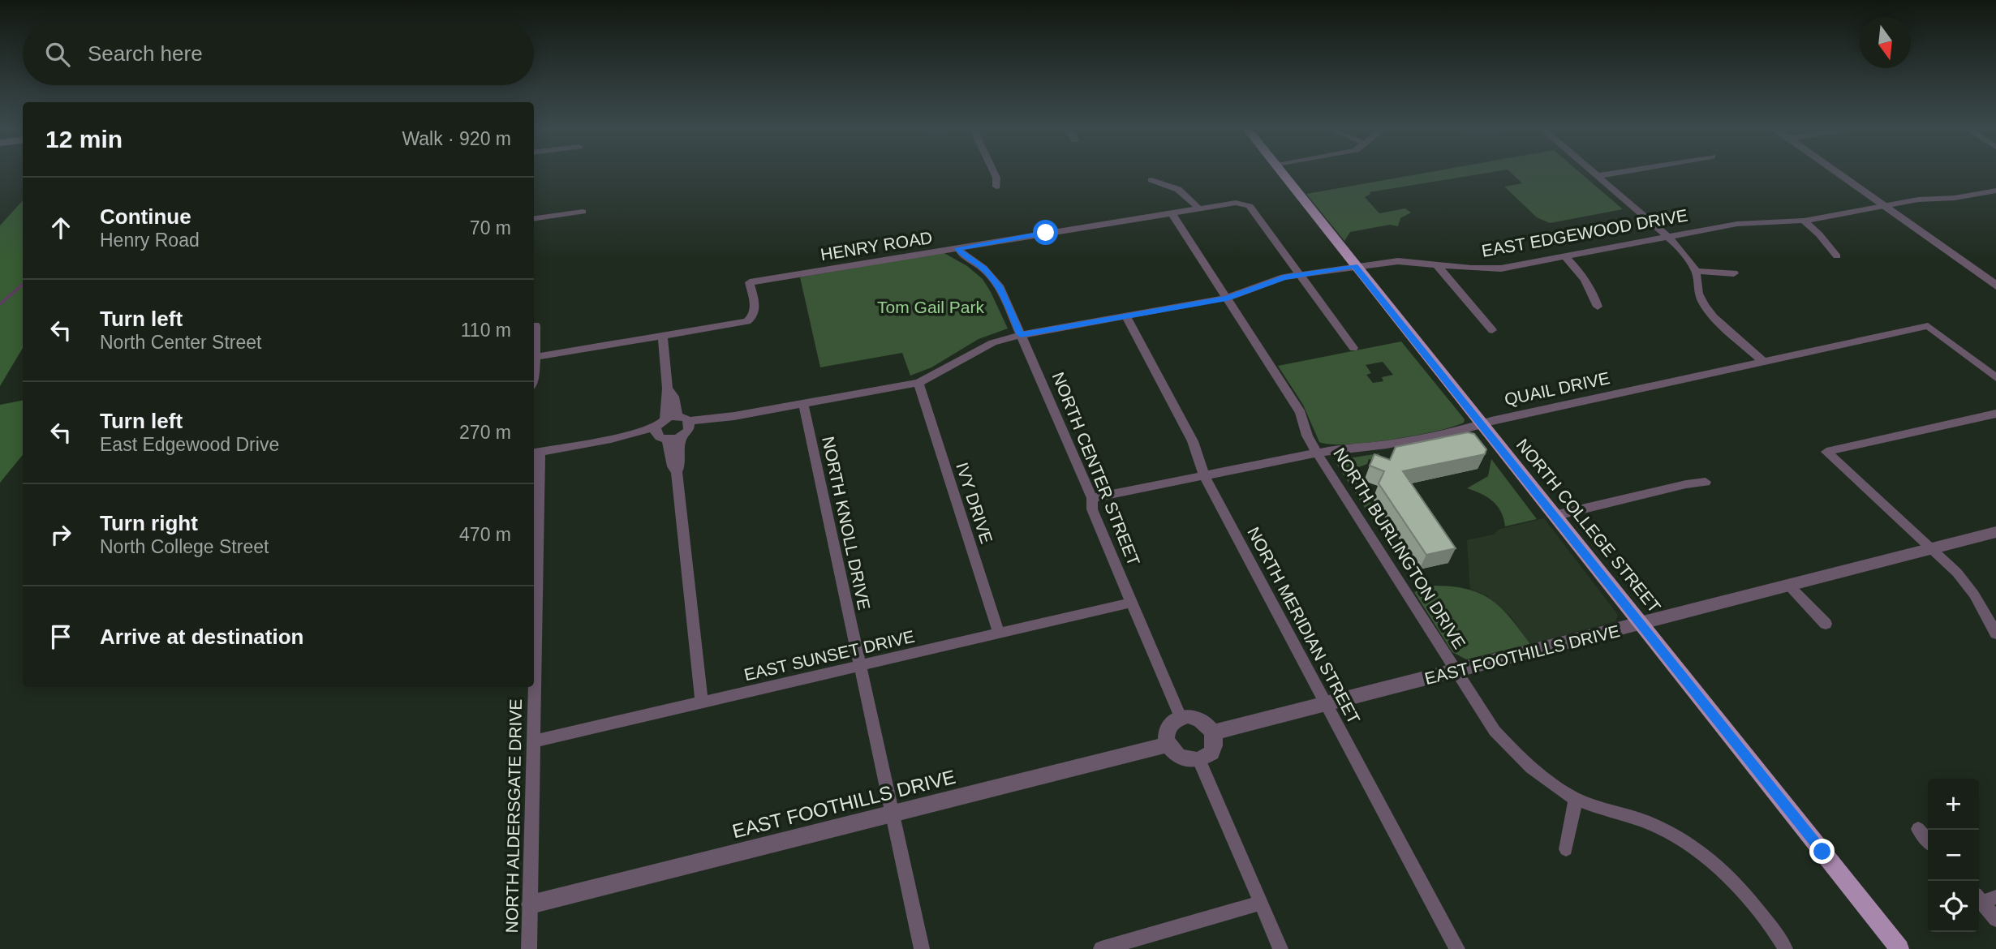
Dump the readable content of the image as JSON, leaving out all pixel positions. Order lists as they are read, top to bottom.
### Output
{
  "streets": {
    "main road": ["NORTH COLLEGE STREET"],
    "street": [
      "EAST EDGEWOOD DRIVE",
      "HENRY ROAD",
      "QUAIL DRIVE",
      "NORTH CENTER STREET",
      "IVY DRIVE",
      "NORTH KNOLL DRIVE",
      "NORTH BURLINGTON DRIVE",
      "NORTH MERIDIAN STREET",
      "EAST FOOTHILLS DRIVE",
      "EAST SUNSET DRIVE",
      "NORTH ALDERSGATE DRIVE"
    ]
  },
  "crossings": [
    ["EAST EDGEWOOD DRIVE", "HENRY ROAD"],
    ["EAST EDGEWOOD DRIVE", "NORTH CENTER STREET"],
    ["EAST EDGEWOOD DRIVE", "IVY DRIVE"],
    ["EAST EDGEWOOD DRIVE", "NORTH KNOLL DRIVE"],
    ["EAST EDGEWOOD DRIVE", "NORTH COLLEGE STREET"],
    ["EAST EDGEWOOD DRIVE", "NORTH BURLINGTON DRIVE"],
    ["EAST EDGEWOOD DRIVE", "NORTH MERIDIAN STREET"],
    ["HENRY ROAD", "NORTH CENTER STREET"],
    ["HENRY ROAD", "NORTH BURLINGTON DRIVE"],
    ["QUAIL DRIVE", "NORTH CENTER STREET"],
    ["QUAIL DRIVE", "NORTH COLLEGE STREET"],
    ["QUAIL DRIVE", "NORTH BURLINGTON DRIVE"],
    ["QUAIL DRIVE", "NORTH MERIDIAN STREET"],
    ["NORTH CENTER STREET", "EAST FOOTHILLS DRIVE"],
    ["NORTH CENTER STREET", "EAST SUNSET DRIVE"],
    ["IVY DRIVE", "EAST SUNSET DRIVE"],
    ["NORTH KNOLL DRIVE", "EAST FOOTHILLS DRIVE"],
    ["NORTH KNOLL DRIVE", "EAST SUNSET DRIVE"],
    ["NORTH COLLEGE STREET", "EAST FOOTHILLS DRIVE"],
    ["NORTH BURLINGTON DRIVE", "EAST FOOTHILLS DRIVE"],
    ["NORTH MERIDIAN STREET", "EAST FOOTHILLS DRIVE"],
    ["EAST FOOTHILLS DRIVE", "NORTH ALDERSGATE DRIVE"],
    ["EAST SUNSET DRIVE", "NORTH ALDERSGATE DRIVE"]
  ],
  "parks": ["Tom Gail Park"],
  "north": "bottom",
  "page": {
    "search": "Search here",
    "heading": ["12 min", "Walk · 920 m"],
    "list": [
      ["Continue", "Henry Road", "70 m"],
      ["Turn left", "North Center Street", "110 m"],
      ["Turn left", "East Edgewood Drive", "270 m"],
      ["Turn right", "North College Street", "470 m"],
      "Arrive at destination"
    ],
    "map_buttons": ["+", "−"]
  }
}
